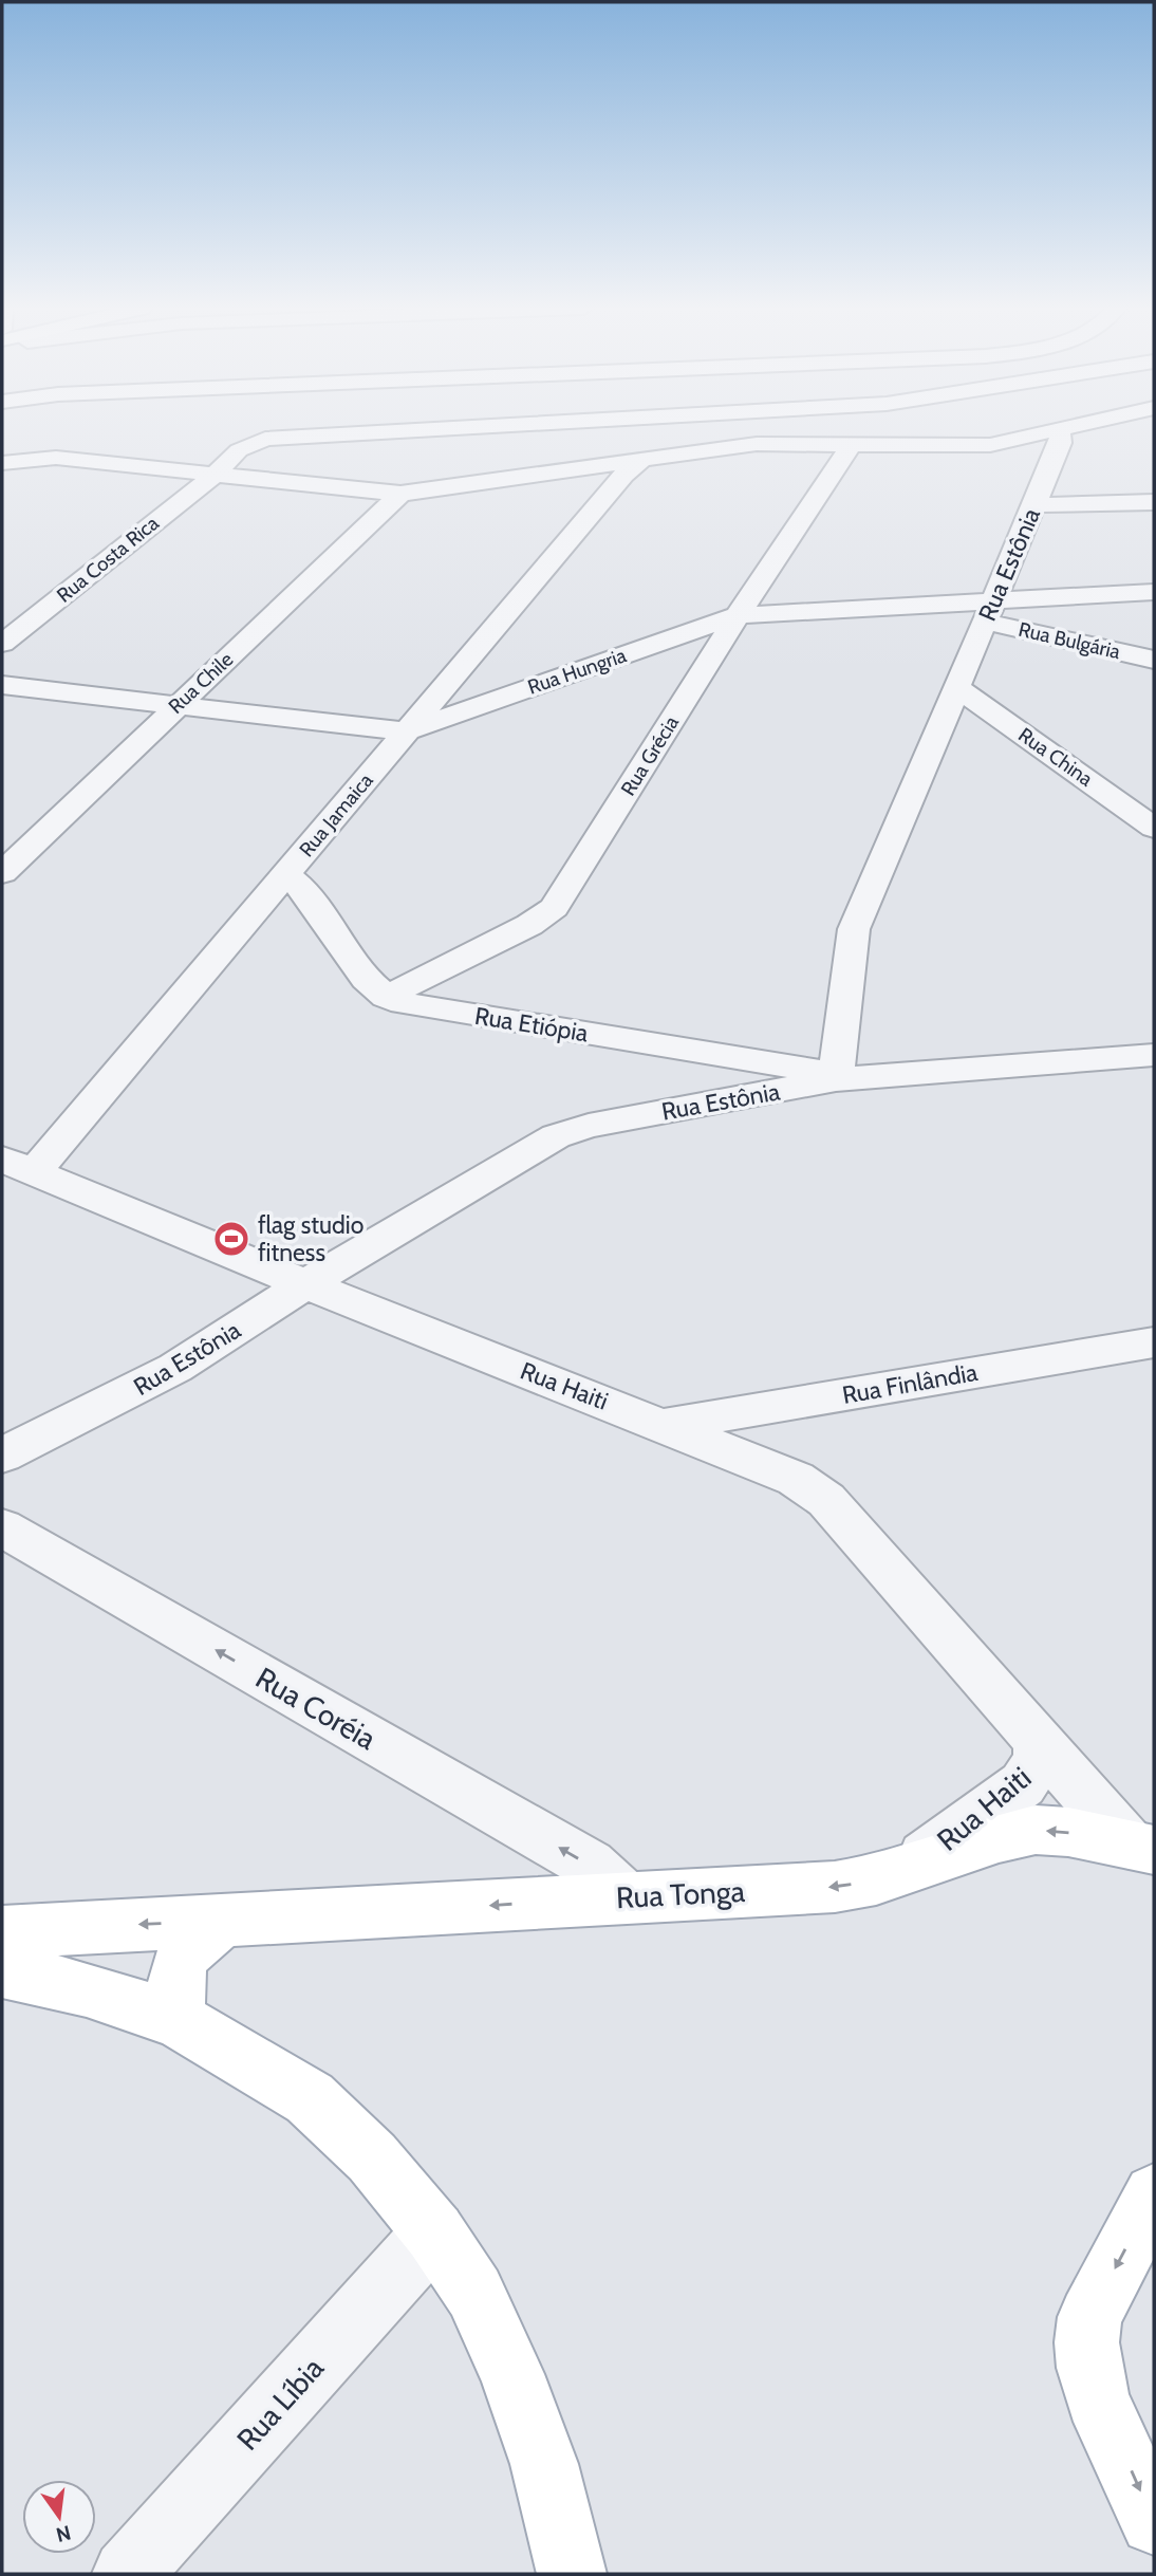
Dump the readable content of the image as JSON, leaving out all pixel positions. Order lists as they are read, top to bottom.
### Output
{
  "streets": {
    "main road": ["Rua Tonga"],
    "street": [
      "Rua Costa Rica",
      "Rua Estônia",
      "Rua Bulgária",
      "Rua Hungria",
      "Rua Chile",
      "Rua Grécia",
      "Rua China",
      "Rua Jamaica",
      "Rua Etiópia",
      "Rua Finlândia",
      "Rua Haiti",
      "Rua Coréia",
      "Rua Líbia"
    ]
  },
  "crossings": [
    ["Rua Estônia", "Rua Bulgária"],
    ["Rua Estônia", "Rua Hungria"],
    ["Rua Estônia", "Rua China"],
    ["Rua Estônia", "Rua Etiópia"],
    ["Rua Estônia", "Rua Haiti"],
    ["Rua Bulgária", "Rua Hungria"],
    ["Rua Hungria", "Rua Chile"],
    ["Rua Hungria", "Rua Grécia"],
    ["Rua Hungria", "Rua Jamaica"],
    ["Rua Grécia", "Rua Etiópia"],
    ["Rua Jamaica", "Rua Etiópia"],
    ["Rua Jamaica", "Rua Haiti"],
    ["Rua Finlândia", "Rua Haiti"],
    ["Rua Haiti", "Rua Tonga"],
    ["Rua Coréia", "Rua Tonga"]
  ],
  "one_way": ["Rua Coréia", "Rua Tonga"],
  "places": {
    "sports": ["flag studio fitness"]
  },
  "north": "bottom"
}
